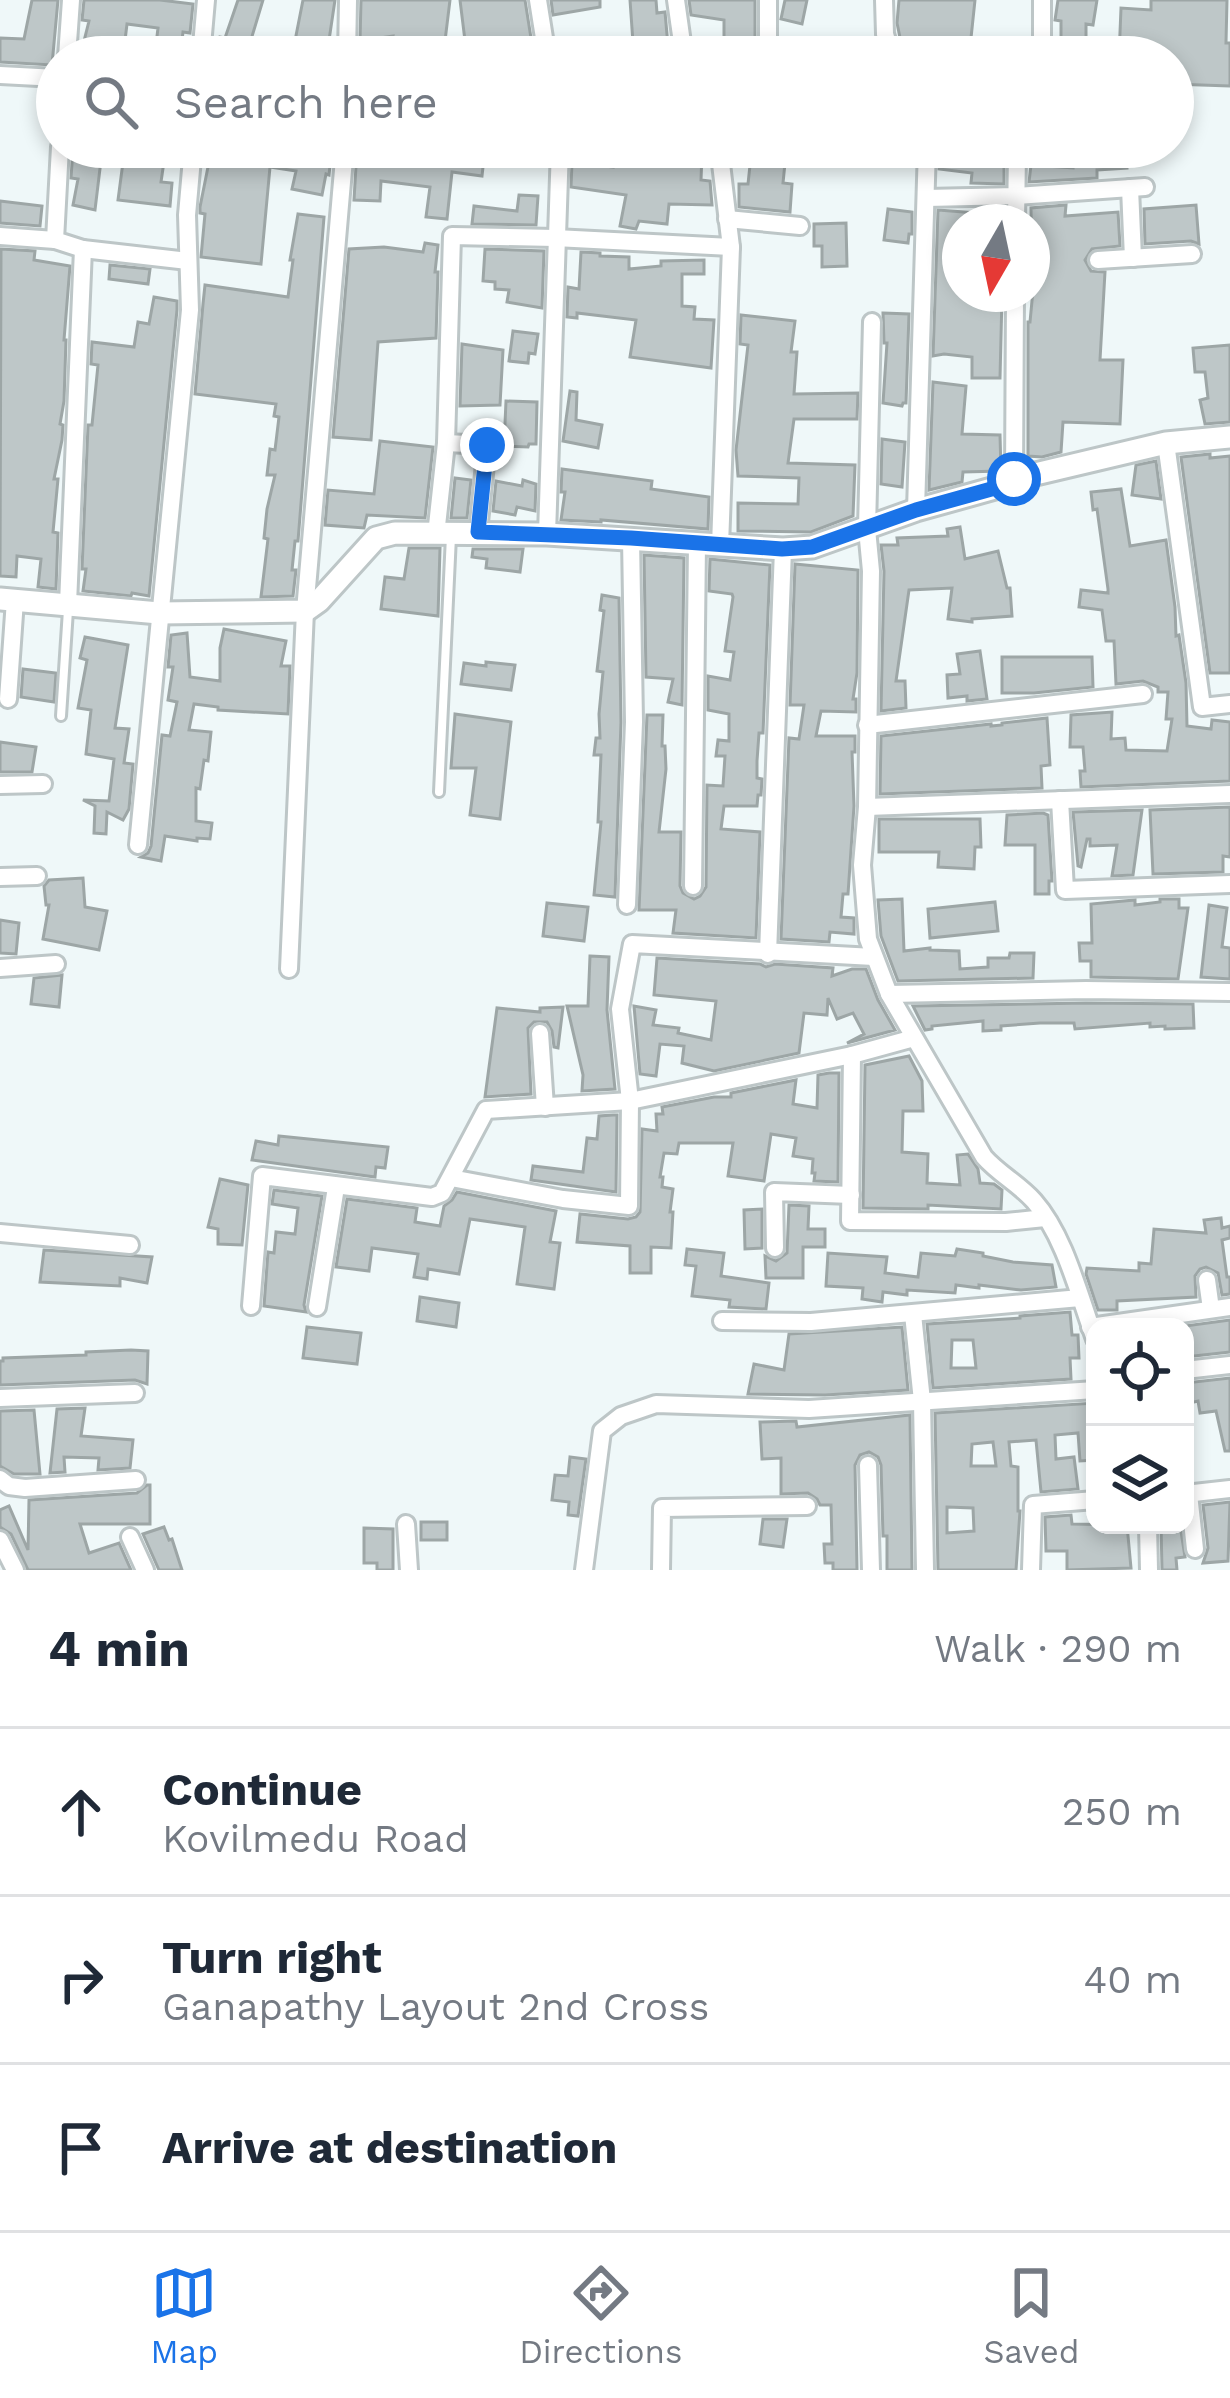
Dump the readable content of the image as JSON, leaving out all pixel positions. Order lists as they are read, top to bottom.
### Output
{
  "north": "bottom",
  "page": {
    "search": "Search here",
    "heading": ["4 min", "Walk · 290 m"],
    "list": [
      ["Continue", "Kovilmedu Road", "250 m"],
      ["Turn right", "Ganapathy Layout 2nd Cross", "40 m"],
      "Arrive at destination"
    ],
    "nav": ["Map", "Directions", "Saved"]
  }
}
